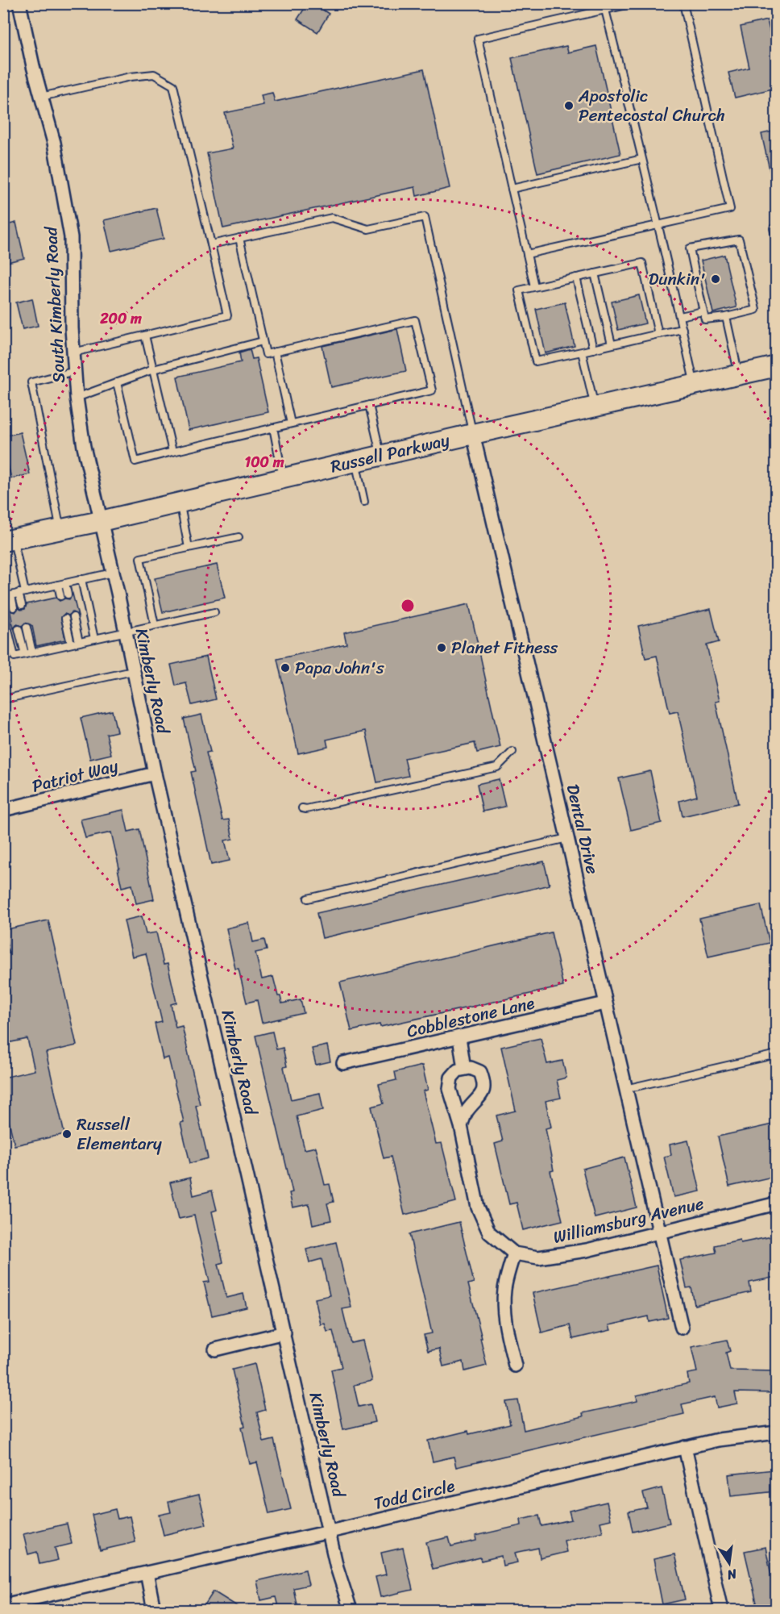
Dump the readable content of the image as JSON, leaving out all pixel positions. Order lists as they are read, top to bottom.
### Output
{
  "streets": {
    "main road": ["Russell Parkway"],
    "street": [
      "South Kimberly Road",
      "Kimberly Road",
      "Patriot Way",
      "Dental Drive",
      "Cobblestone Lane",
      "Williamsburg Avenue",
      "Todd Circle"
    ]
  },
  "crossings": [
    ["South Kimberly Road", "Russell Parkway"],
    ["South Kimberly Road", "Kimberly Road"],
    ["Russell Parkway", "Kimberly Road"],
    ["Russell Parkway", "Dental Drive"],
    ["Kimberly Road", "Patriot Way"],
    ["Kimberly Road", "Todd Circle"],
    ["Dental Drive", "Cobblestone Lane"],
    ["Dental Drive", "Williamsburg Avenue"]
  ],
  "places": [
    "Apostolic Pentecostal Church",
    "Dunkin'",
    "Planet Fitness",
    "Papa John's",
    "Russell Elementary"
  ],
  "north": "bottom",
  "rings": ["200 m", "100 m"]
}
